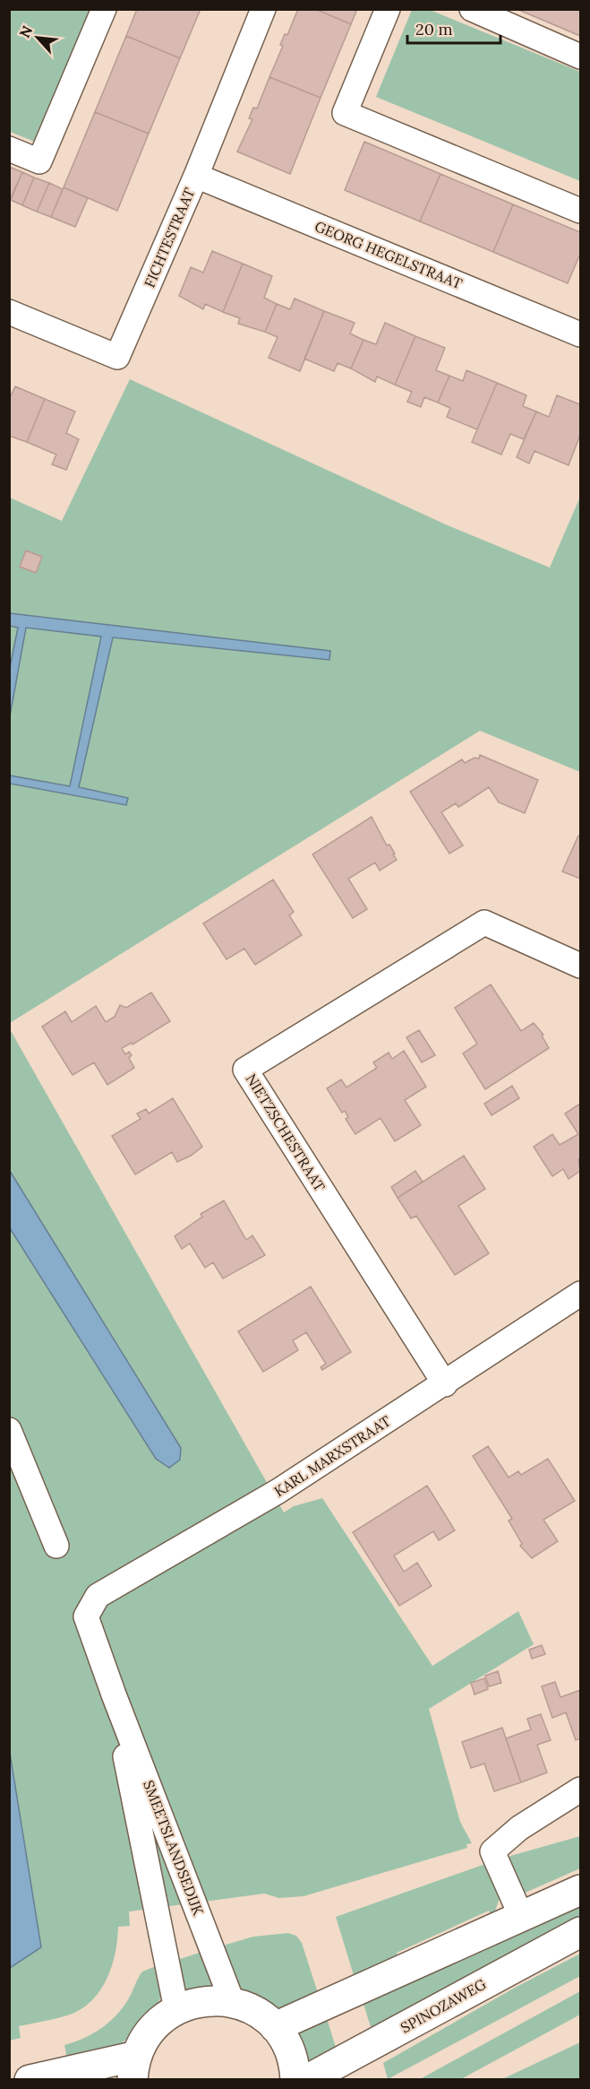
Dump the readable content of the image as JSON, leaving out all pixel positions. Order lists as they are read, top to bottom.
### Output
{
  "streets": {
    "main road": ["SPINOZAWEG"],
    "street": [
      "FICHTESTRAAT",
      "GEORG HEGELSTRAAT",
      "NIETZSCHESTRAAT",
      "KARL MARXSTRAAT",
      "SMEETSLANDSEDIJK"
    ]
  },
  "crossings": [
    ["FICHTESTRAAT", "GEORG HEGELSTRAAT"],
    ["NIETZSCHESTRAAT", "KARL MARXSTRAAT"],
    ["KARL MARXSTRAAT", "SMEETSLANDSEDIJK"]
  ],
  "scale_bar": "20 m",
  "north": "top left"
}
